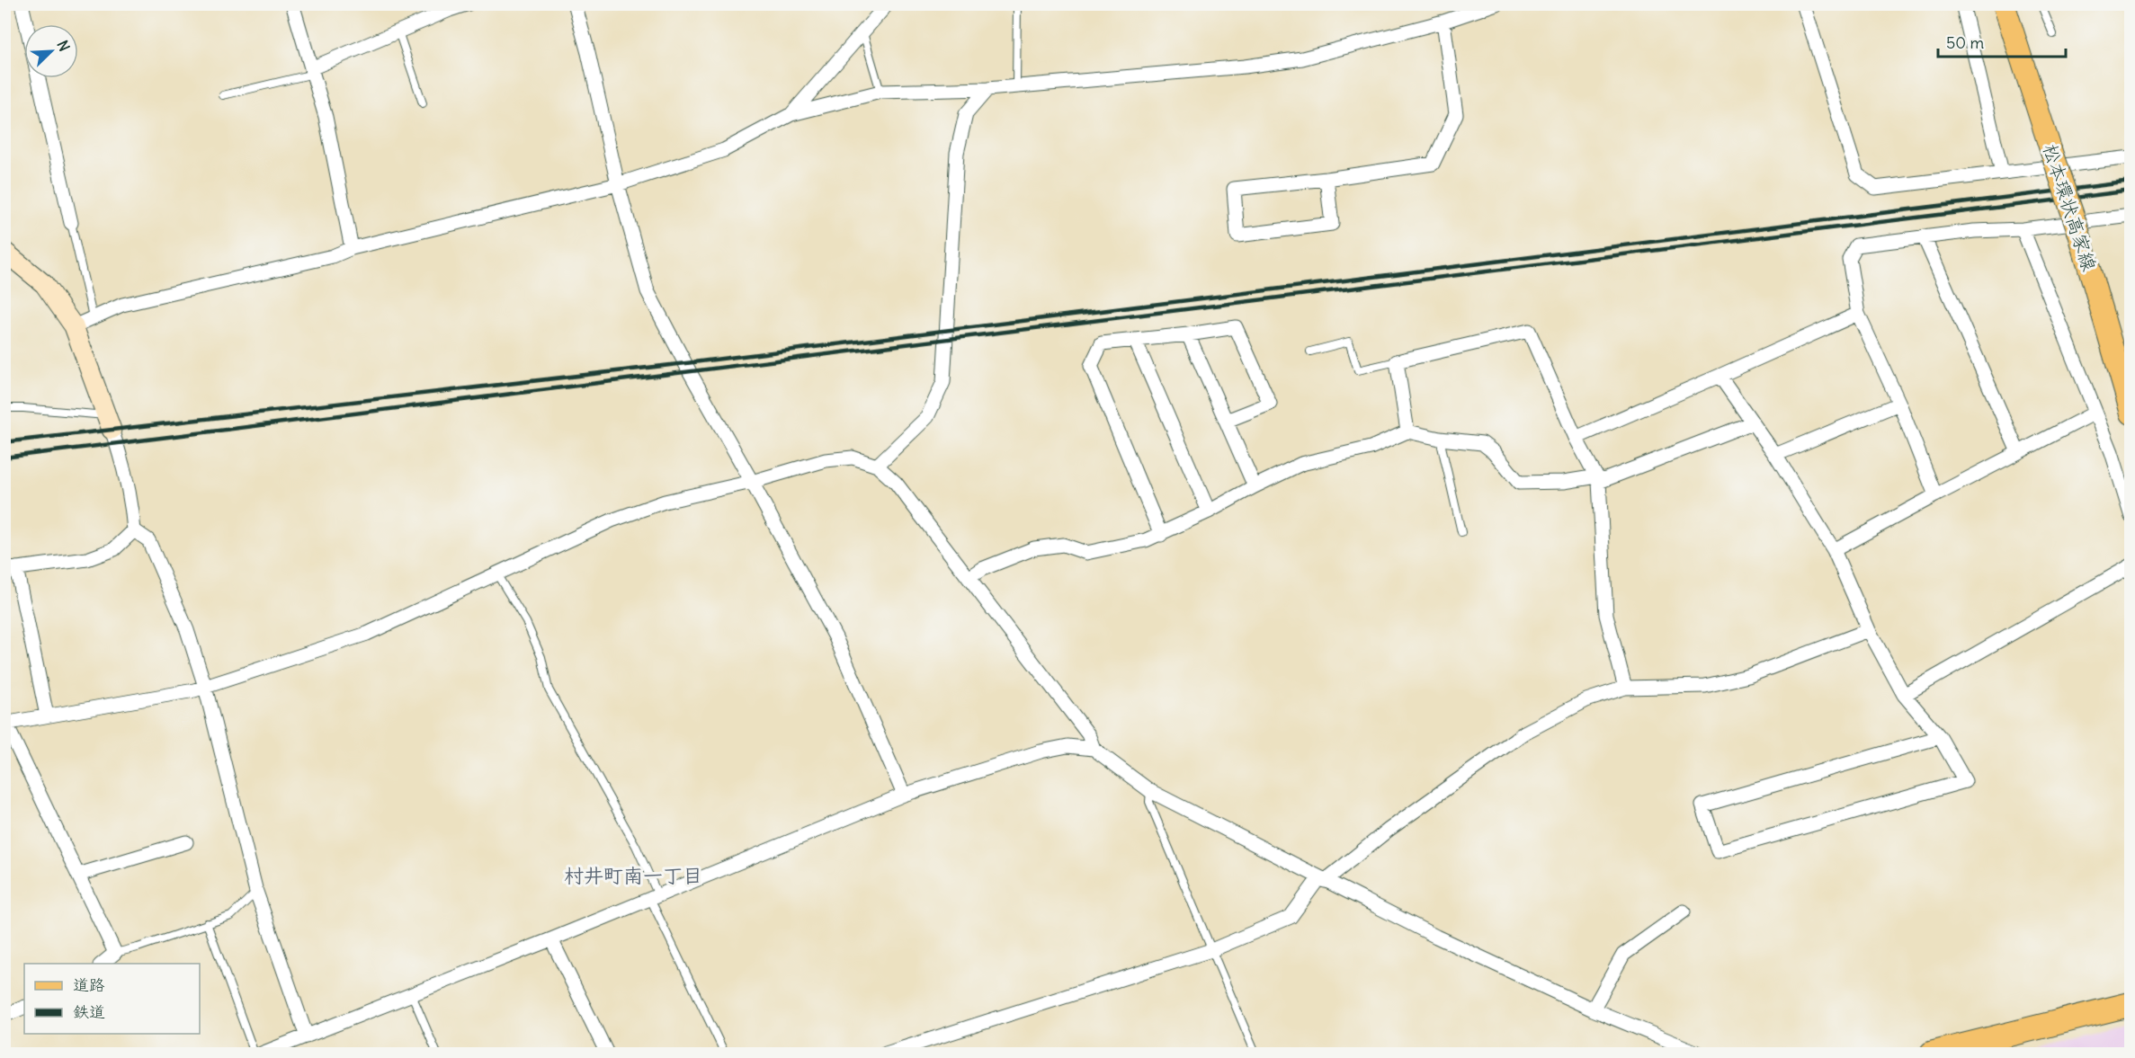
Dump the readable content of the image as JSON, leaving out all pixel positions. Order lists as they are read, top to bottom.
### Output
{
  "streets": {
    "main road": ["松本環状高家線"]
  },
  "districts": ["村井町南一丁目"],
  "legend": ["道路", "鉄道"],
  "scale_bar": "50 m",
  "north": "top right"
}
